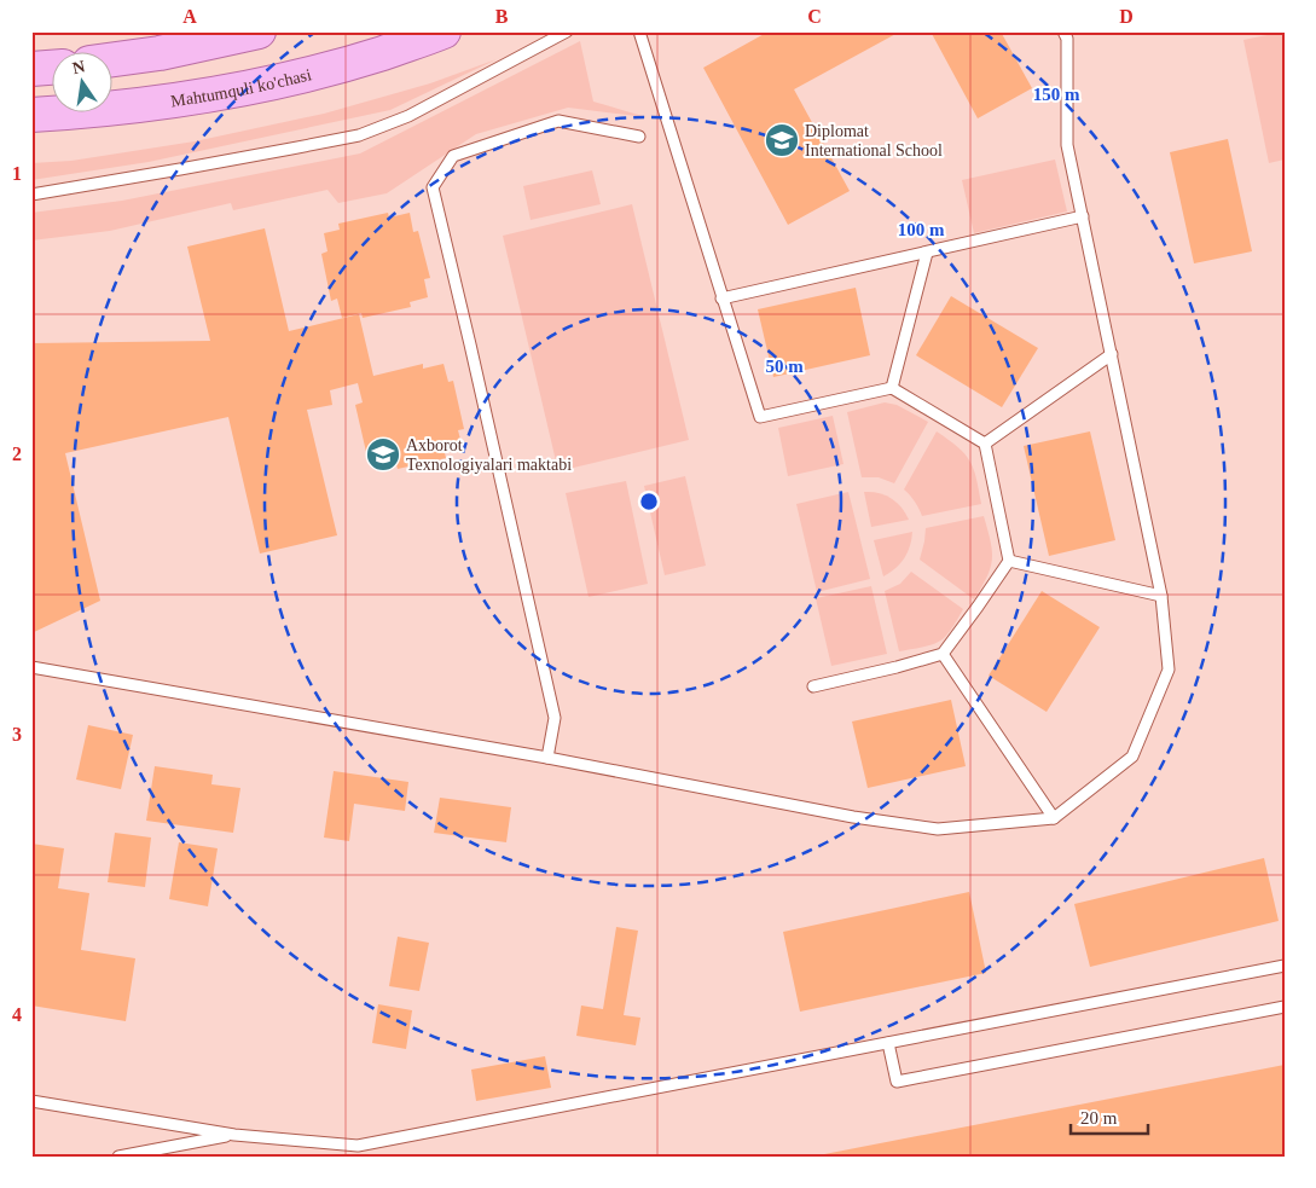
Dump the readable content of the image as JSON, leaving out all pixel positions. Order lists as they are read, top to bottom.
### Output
{
  "streets": {
    "main road": ["Mahtumquli ko'chasi"]
  },
  "places": {
    "school or university": ["Diplomat International School", "Axborot Texnologiyalari maktabi"]
  },
  "scale_bar": "20 m",
  "north": "top",
  "grid": {
    "columns": [
      "A",
      "B",
      "C",
      "D"
    ],
    "rows": [
      "1",
      "2",
      "3",
      "4"
    ]
  },
  "rings": ["150 m", "100 m", "50 m"]
}
